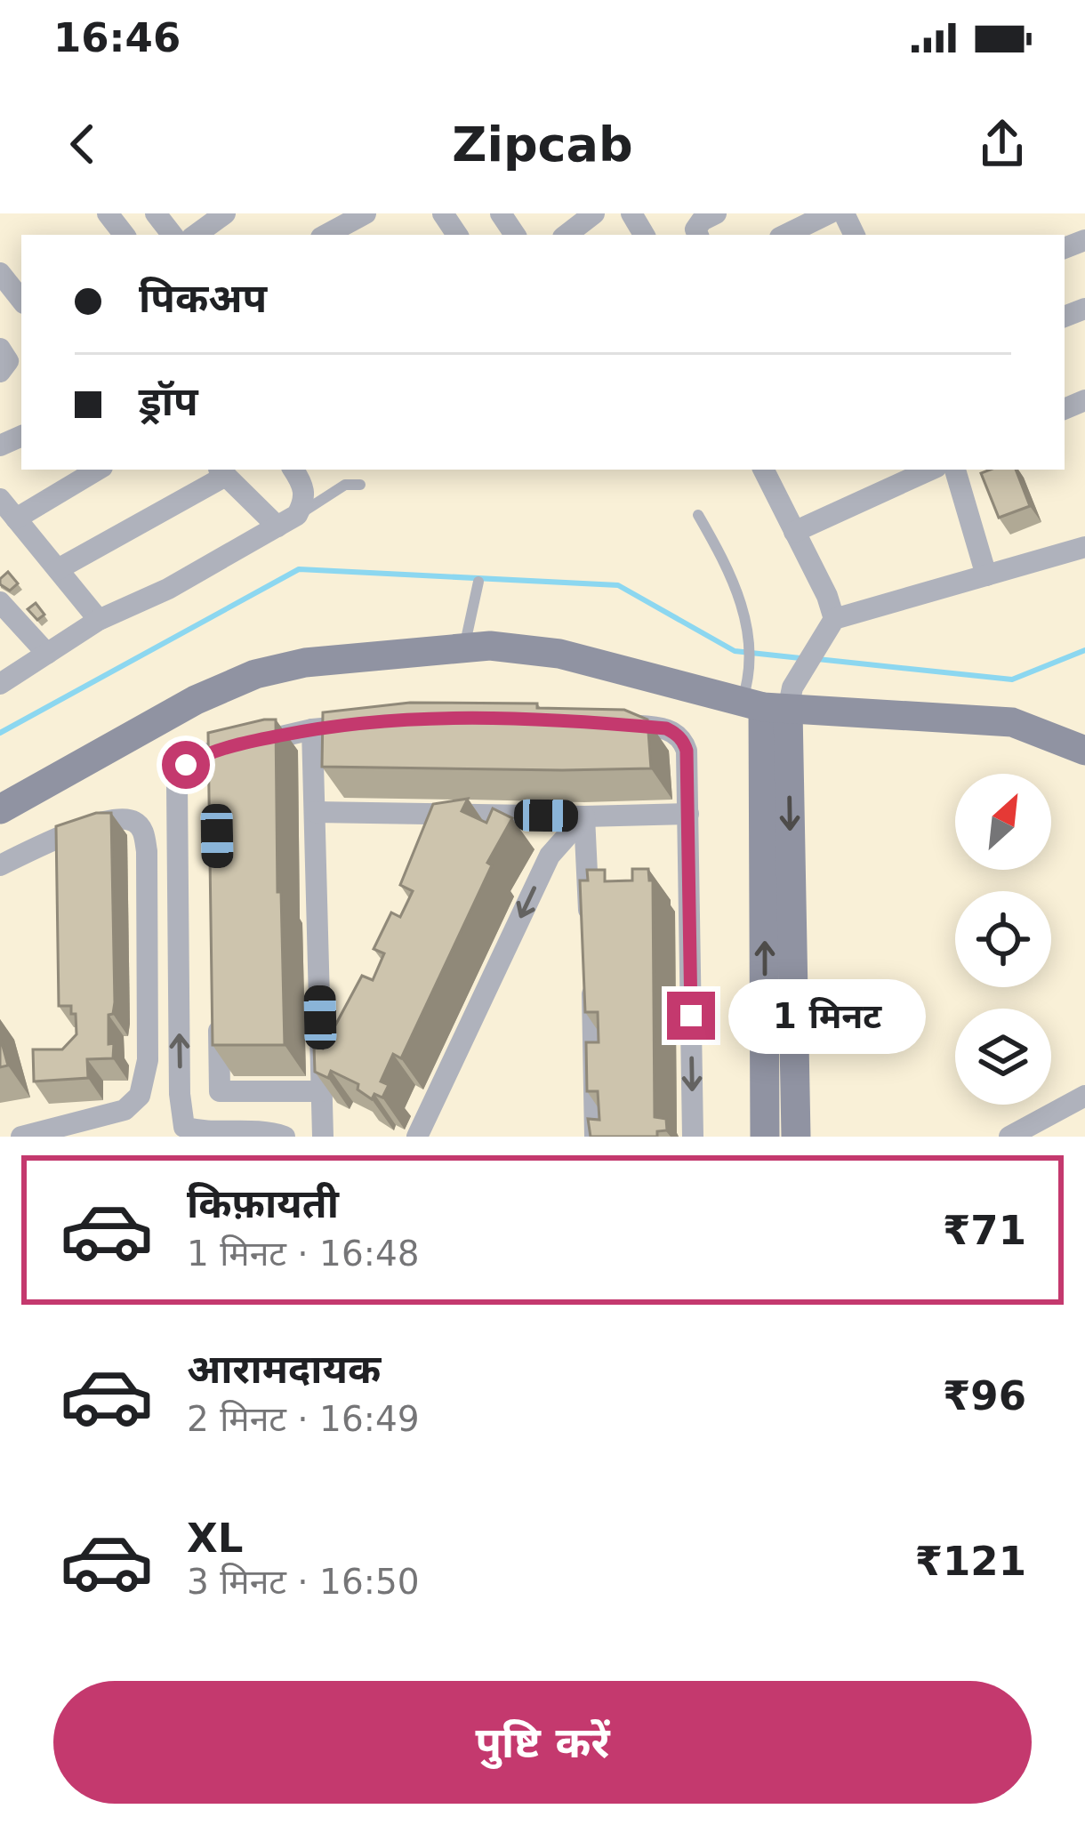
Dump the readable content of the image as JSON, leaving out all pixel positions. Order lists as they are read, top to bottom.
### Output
{
  "north": "top right",
  "page": {
    "status": "16:46",
    "header": "Zipcab",
    "banner": ["पिकअप", "ड्रॉप"],
    "bubble": "1 मिनट",
    "list": [
      {
        "name": "किफ़ायती",
        "note": "1 मिनट · 16:48",
        "value": "₹71"
      },
      {
        "name": "आरामदायक",
        "note": "2 मिनट · 16:49",
        "value": "₹96"
      },
      {
        "name": "XL",
        "note": "3 मिनट · 16:50",
        "value": "₹121"
      }
    ],
    "buttons": "पुष्टि करें"
  }
}
